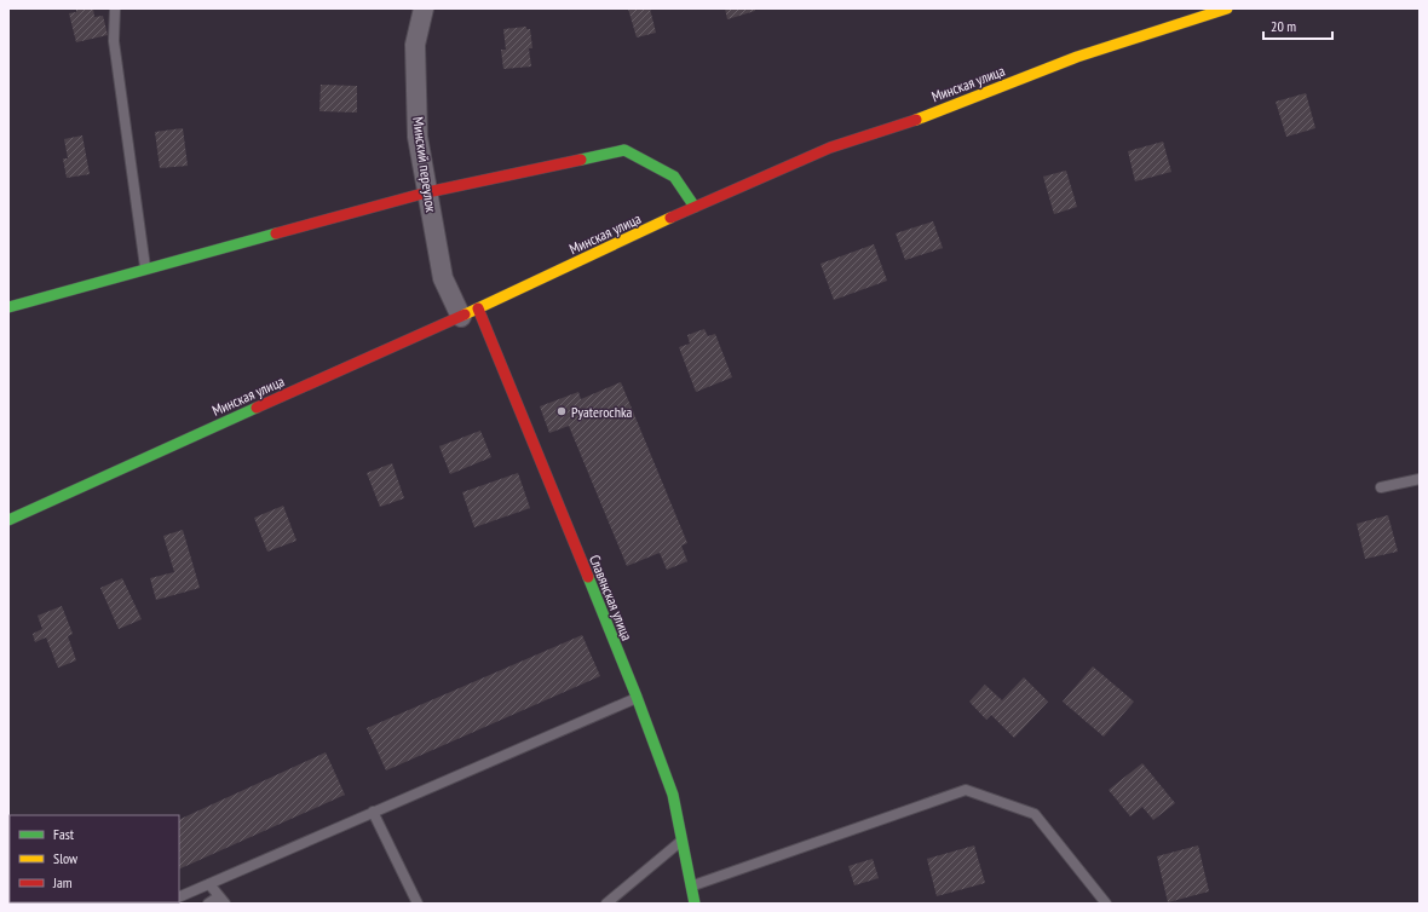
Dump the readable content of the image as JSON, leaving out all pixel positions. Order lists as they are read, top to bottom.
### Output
{
  "streets": {
    "street": ["Минская улица", "Минский переулок", "Славянская улица"]
  },
  "crossings": [
    ["Минская улица", "Минский переулок"],
    ["Минская улица", "Славянская улица"]
  ],
  "places": ["Pyaterochka"],
  "legend": ["Fast", "Slow", "Jam"],
  "scale_bar": "20 m"
}
